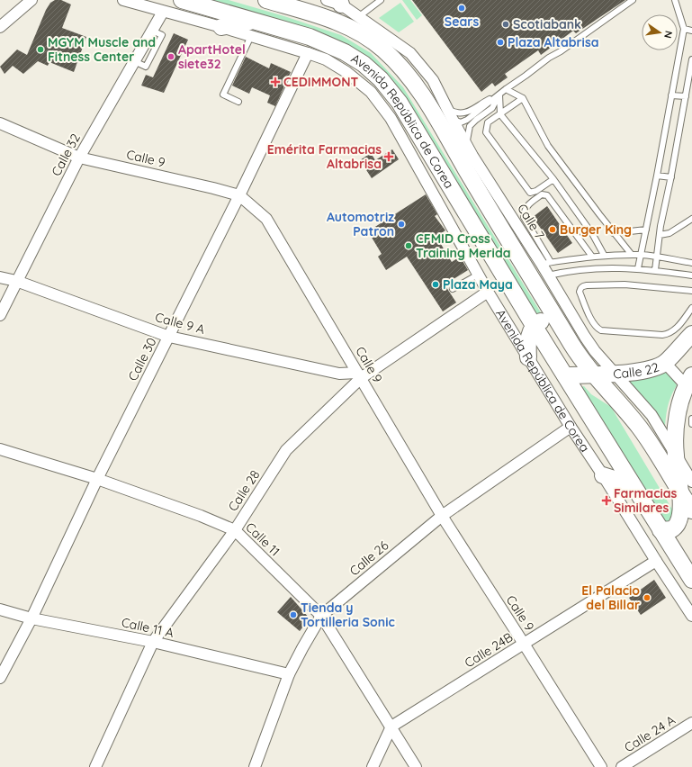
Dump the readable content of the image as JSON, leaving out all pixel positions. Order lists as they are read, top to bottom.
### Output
{
  "streets": {
    "main road": ["Avenida República de Corea", "Calle 22"],
    "street": [
      "Calle 32",
      "Calle 9",
      "Calle 7",
      "Calle 9 A",
      "Calle 30",
      "Calle 28",
      "Calle 11",
      "Calle 26",
      "Calle 11 A",
      "Calle 24B",
      "Calle 24 A"
    ]
  },
  "crossings": [
    ["Avenida República de Corea", "Calle 30"],
    ["Avenida República de Corea", "Calle 22"],
    ["Avenida República de Corea", "Calle 28"],
    ["Avenida República de Corea", "Calle 26"],
    ["Avenida República de Corea", "Calle 24B"],
    ["Calle 32", "Calle 9"],
    ["Calle 32", "Calle 9 A"],
    ["Calle 9", "Calle 9 A"],
    ["Calle 9", "Calle 30"],
    ["Calle 9", "Calle 28"],
    ["Calle 9", "Calle 26"],
    ["Calle 9", "Calle 24B"],
    ["Calle 7", "Calle 22"],
    ["Calle 9 A", "Calle 30"],
    ["Calle 9 A", "Calle 28"],
    ["Calle 30", "Calle 11"],
    ["Calle 30", "Calle 11 A"],
    ["Calle 28", "Calle 11"],
    ["Calle 28", "Calle 11 A"],
    ["Calle 11", "Calle 26"],
    ["Calle 11", "Calle 24B"],
    ["Calle 26", "Calle 11 A"]
  ],
  "places": {
    "other": [
      "Sears",
      "Scotiabank",
      "Plaza Altabrisa",
      "MGYM Muscle and Fitness Center",
      "ApartHotel siete32",
      "Automotriz Patron",
      "Burger King",
      "CFMID Cross Training Merida",
      "Plaza Maya",
      "El Palacio del Billar",
      "Tienda y Tortilleria Sonic"
    ],
    "health": ["CEDIMMONT", "Emérita Farmacias Altabrisa", "Farmacias Similares"]
  },
  "north": "right"
}
